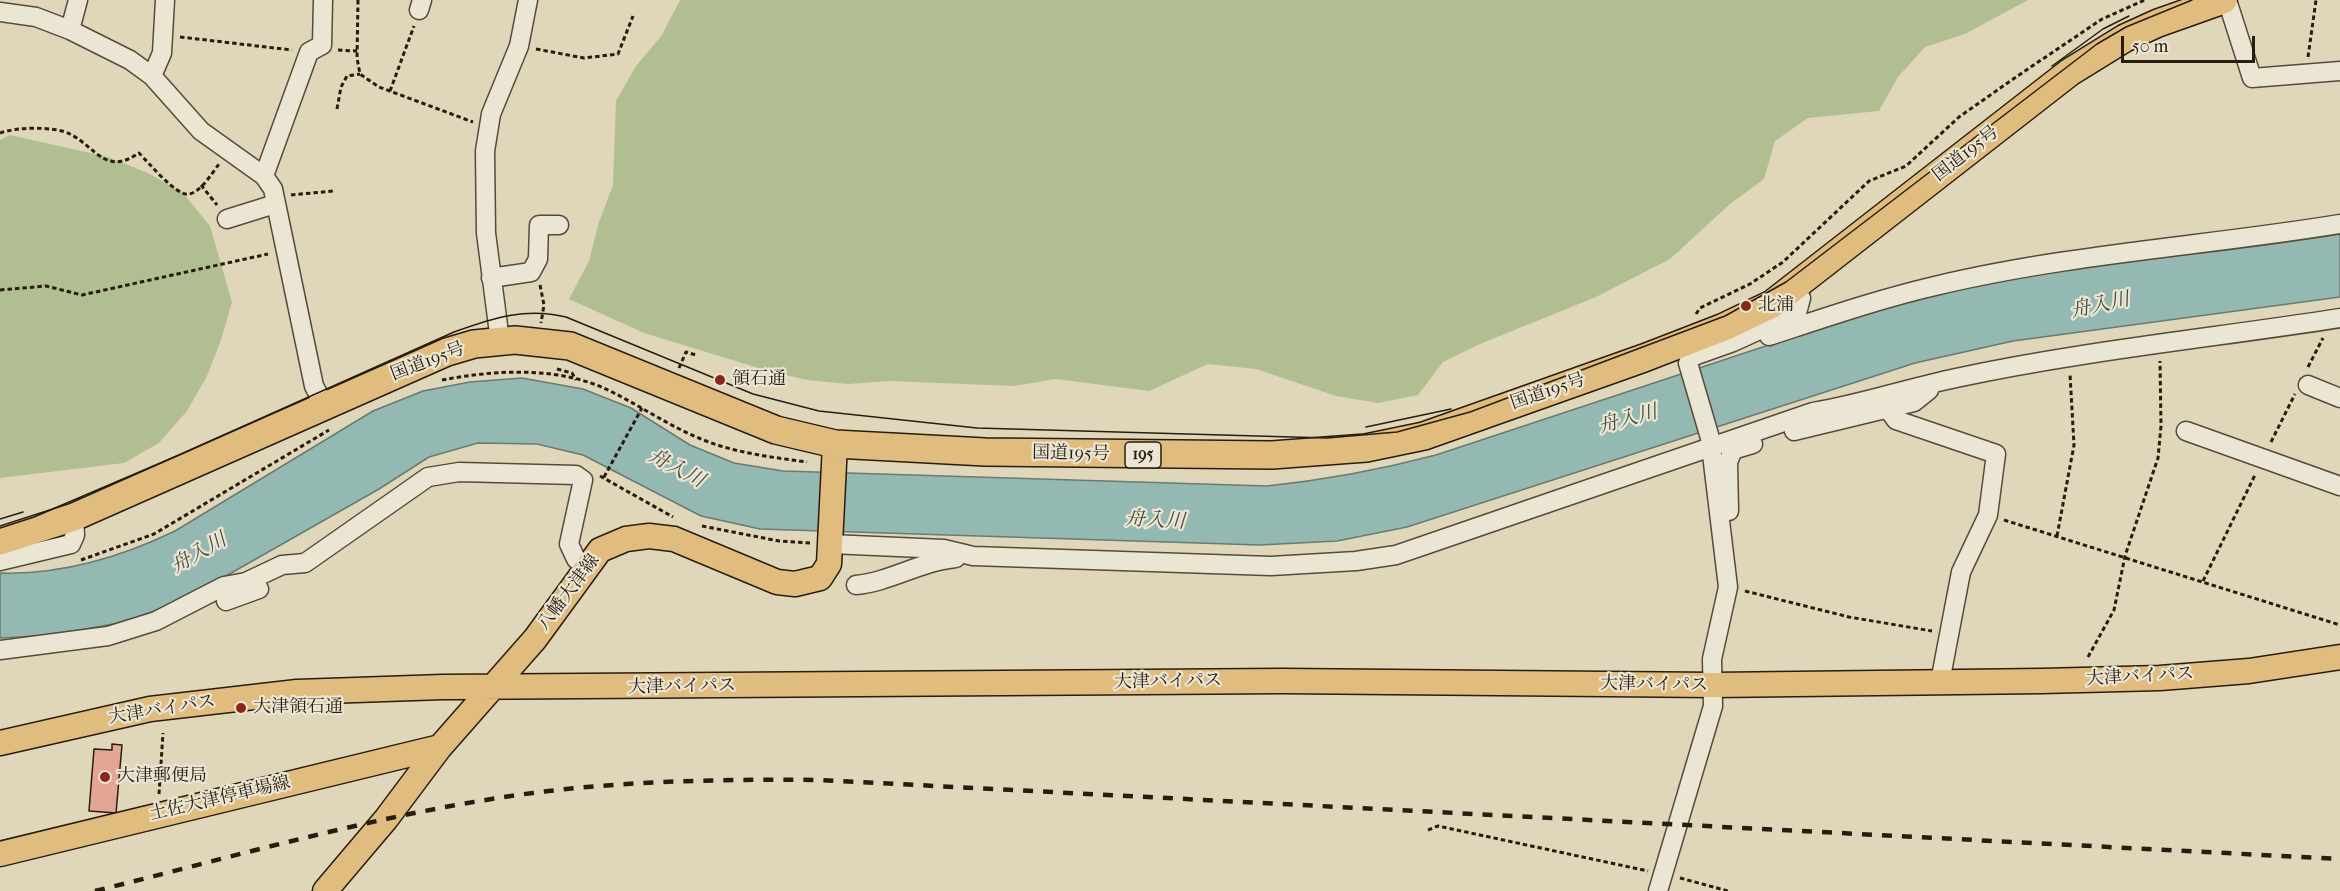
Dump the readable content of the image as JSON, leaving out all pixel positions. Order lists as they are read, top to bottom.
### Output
{
  "streets": {
    "highway": ["国道195号", "195"],
    "main road": ["八幡大津線", "大津バイパス", "土佐大津停車場線"]
  },
  "crossings": [
    ["国道195号", "八幡大津線"],
    ["八幡大津線", "大津バイパス"],
    ["八幡大津線", "土佐大津停車場線"]
  ],
  "water": ["舟入川"],
  "places": [
    "北浦",
    "領石通",
    "大津領石通",
    "大津郵便局"
  ],
  "scale_bar": "50 m"
}
